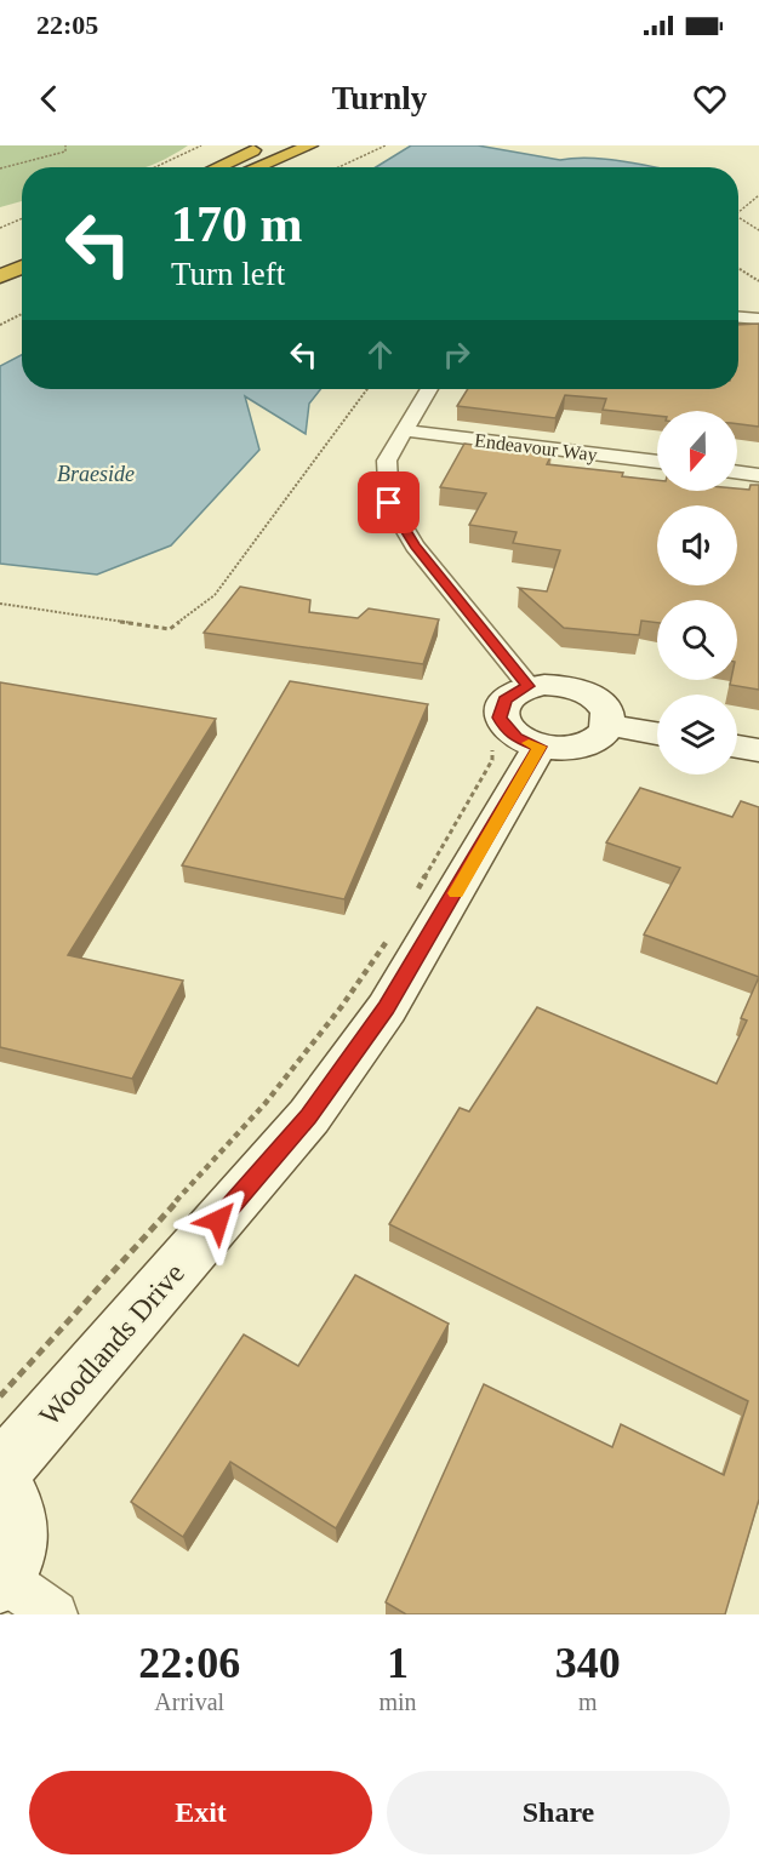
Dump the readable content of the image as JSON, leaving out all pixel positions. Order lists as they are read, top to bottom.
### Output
{
  "streets": {
    "street": ["Endeavour Way", "Woodlands Drive"]
  },
  "water": ["Braeside"],
  "north": "bottom",
  "page": {
    "status": "22:05",
    "header": "Turnly",
    "turn": ["170 m", "Turn left"],
    "eta": [
      "22:06",
      "Arrival",
      "1",
      "min",
      "340",
      "m"
    ],
    "buttons": ["Exit", "Share"]
  }
}
